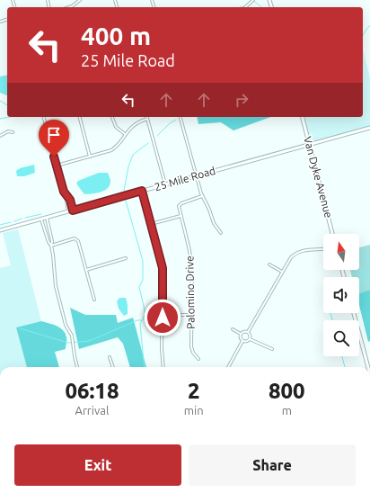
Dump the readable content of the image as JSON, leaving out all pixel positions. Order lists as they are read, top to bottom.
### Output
{
  "streets": {
    "street": ["Van Dyke Avenue", "25 Mile Road", "Palomino Drive"]
  },
  "crossings": [
    ["Van Dyke Avenue", "25 Mile Road"]
  ],
  "north": "top",
  "page": {
    "turn": ["400 m", "25 Mile Road"],
    "eta": [
      "06:18",
      "Arrival",
      "2",
      "min",
      "800",
      "m"
    ],
    "buttons": ["Exit", "Share"]
  }
}
